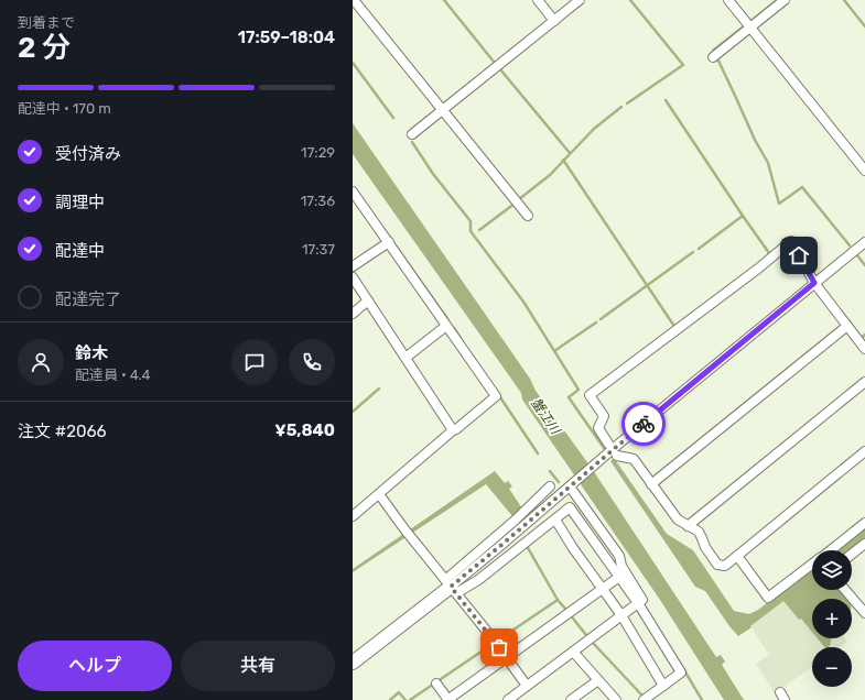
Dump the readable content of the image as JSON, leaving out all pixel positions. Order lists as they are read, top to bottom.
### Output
{
  "water": ["蟹江川"],
  "page": {
    "heading": ["2 分", "到着まで", "17:59–18:04"],
    "panel": [
      "鈴木",
      "配達員 · 4.4",
      "注文 #2066",
      "¥5,840"
    ],
    "bar": "配達中 · 170 m",
    "list": [
      ["受付済み", "17:29"],
      ["調理中", "17:36"],
      ["配達中", "17:37"],
      "配達完了"
    ],
    "map_buttons": ["+", "−"],
    "buttons": ["ヘルプ", "共有"]
  }
}
